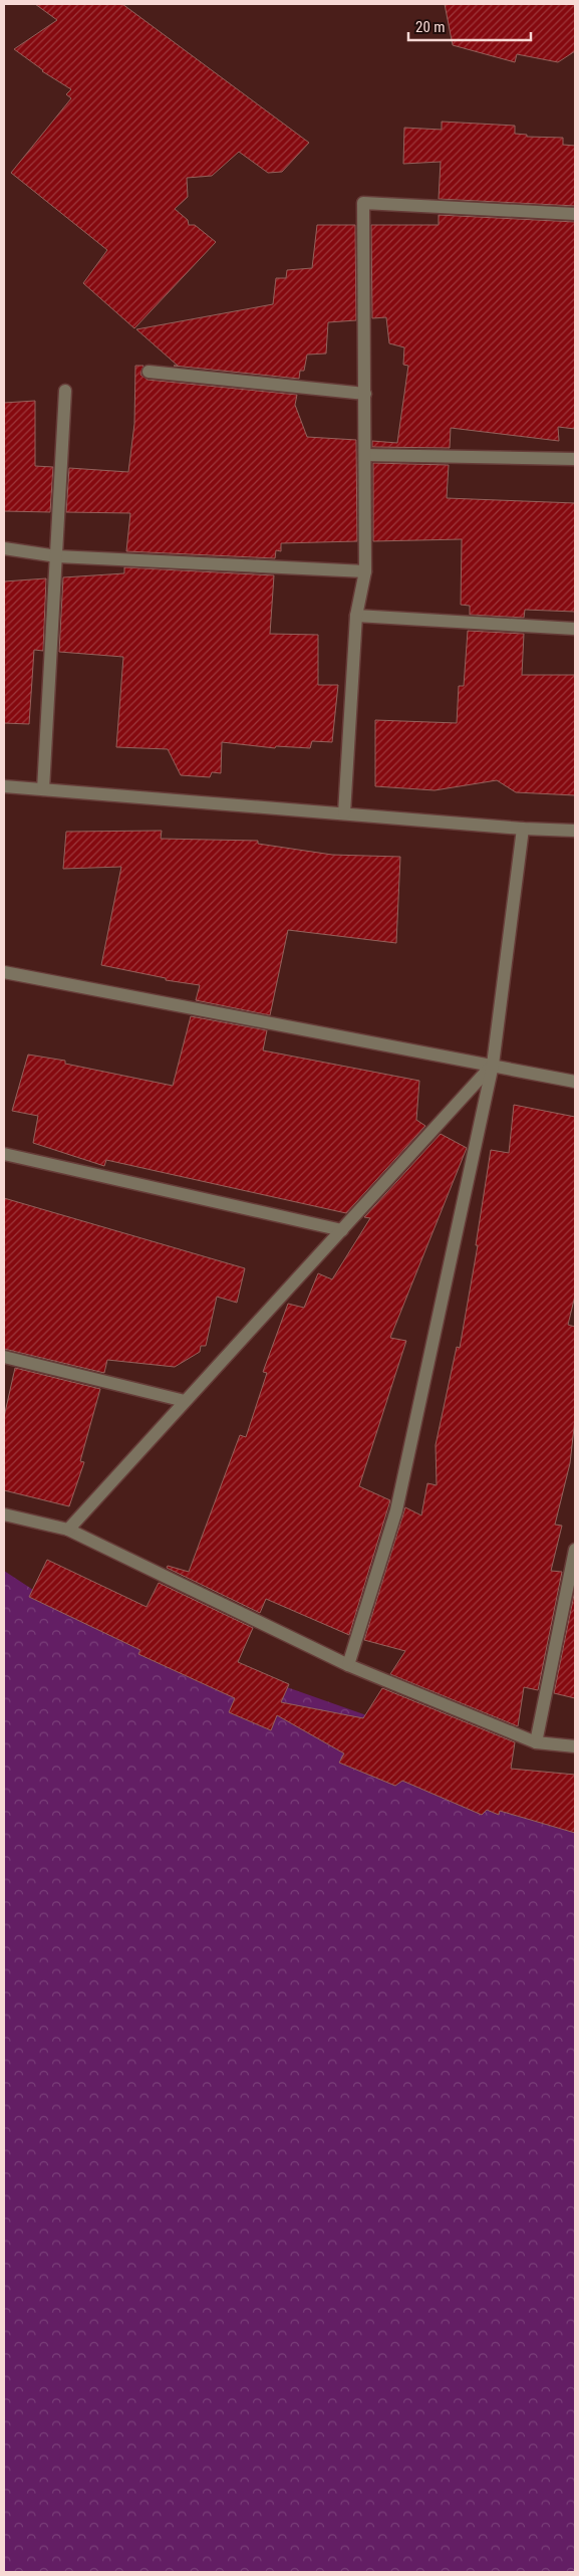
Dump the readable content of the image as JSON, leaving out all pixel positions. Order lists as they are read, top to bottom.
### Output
{
  "scale_bar": "20 m"
}
